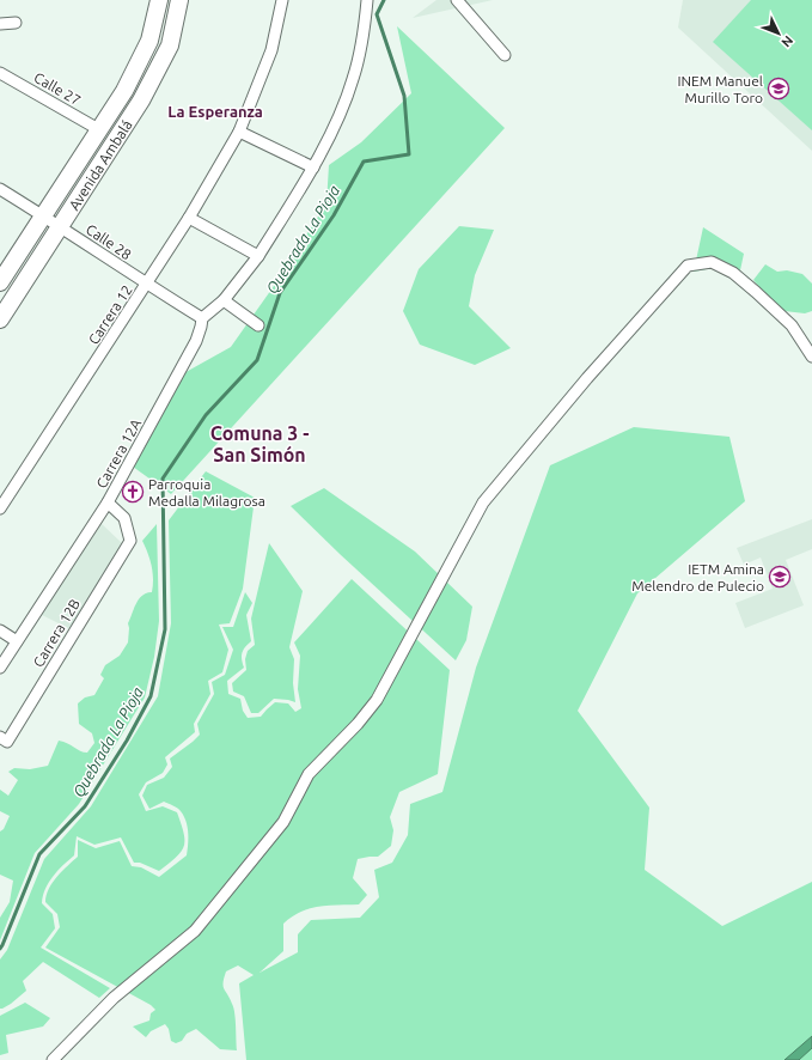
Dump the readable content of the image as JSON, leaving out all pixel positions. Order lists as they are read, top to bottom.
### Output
{
  "streets": {
    "main road": ["Avenida Ambalá"],
    "street": [
      "Calle 27",
      "Calle 28",
      "Carrera 12",
      "Carrera 12A",
      "Carrera 12B"
    ]
  },
  "crossings": [
    ["Calle 27", "Avenida Ambalá"],
    ["Avenida Ambalá", "Calle 28"],
    ["Calle 28", "Carrera 12"],
    ["Calle 28", "Carrera 12A"],
    ["Carrera 12A", "Carrera 12B"]
  ],
  "districts": ["La Esperanza", "Comuna 3 - San Simón"],
  "water": ["Quebrada La Pioja"],
  "places": {
    "school or university": ["INEM Manuel Murillo Toro", "IETM Amina Melendro de Pulecio"],
    "church": ["Parroquia Medalla Milagrosa"]
  },
  "north": "bottom right"
}
